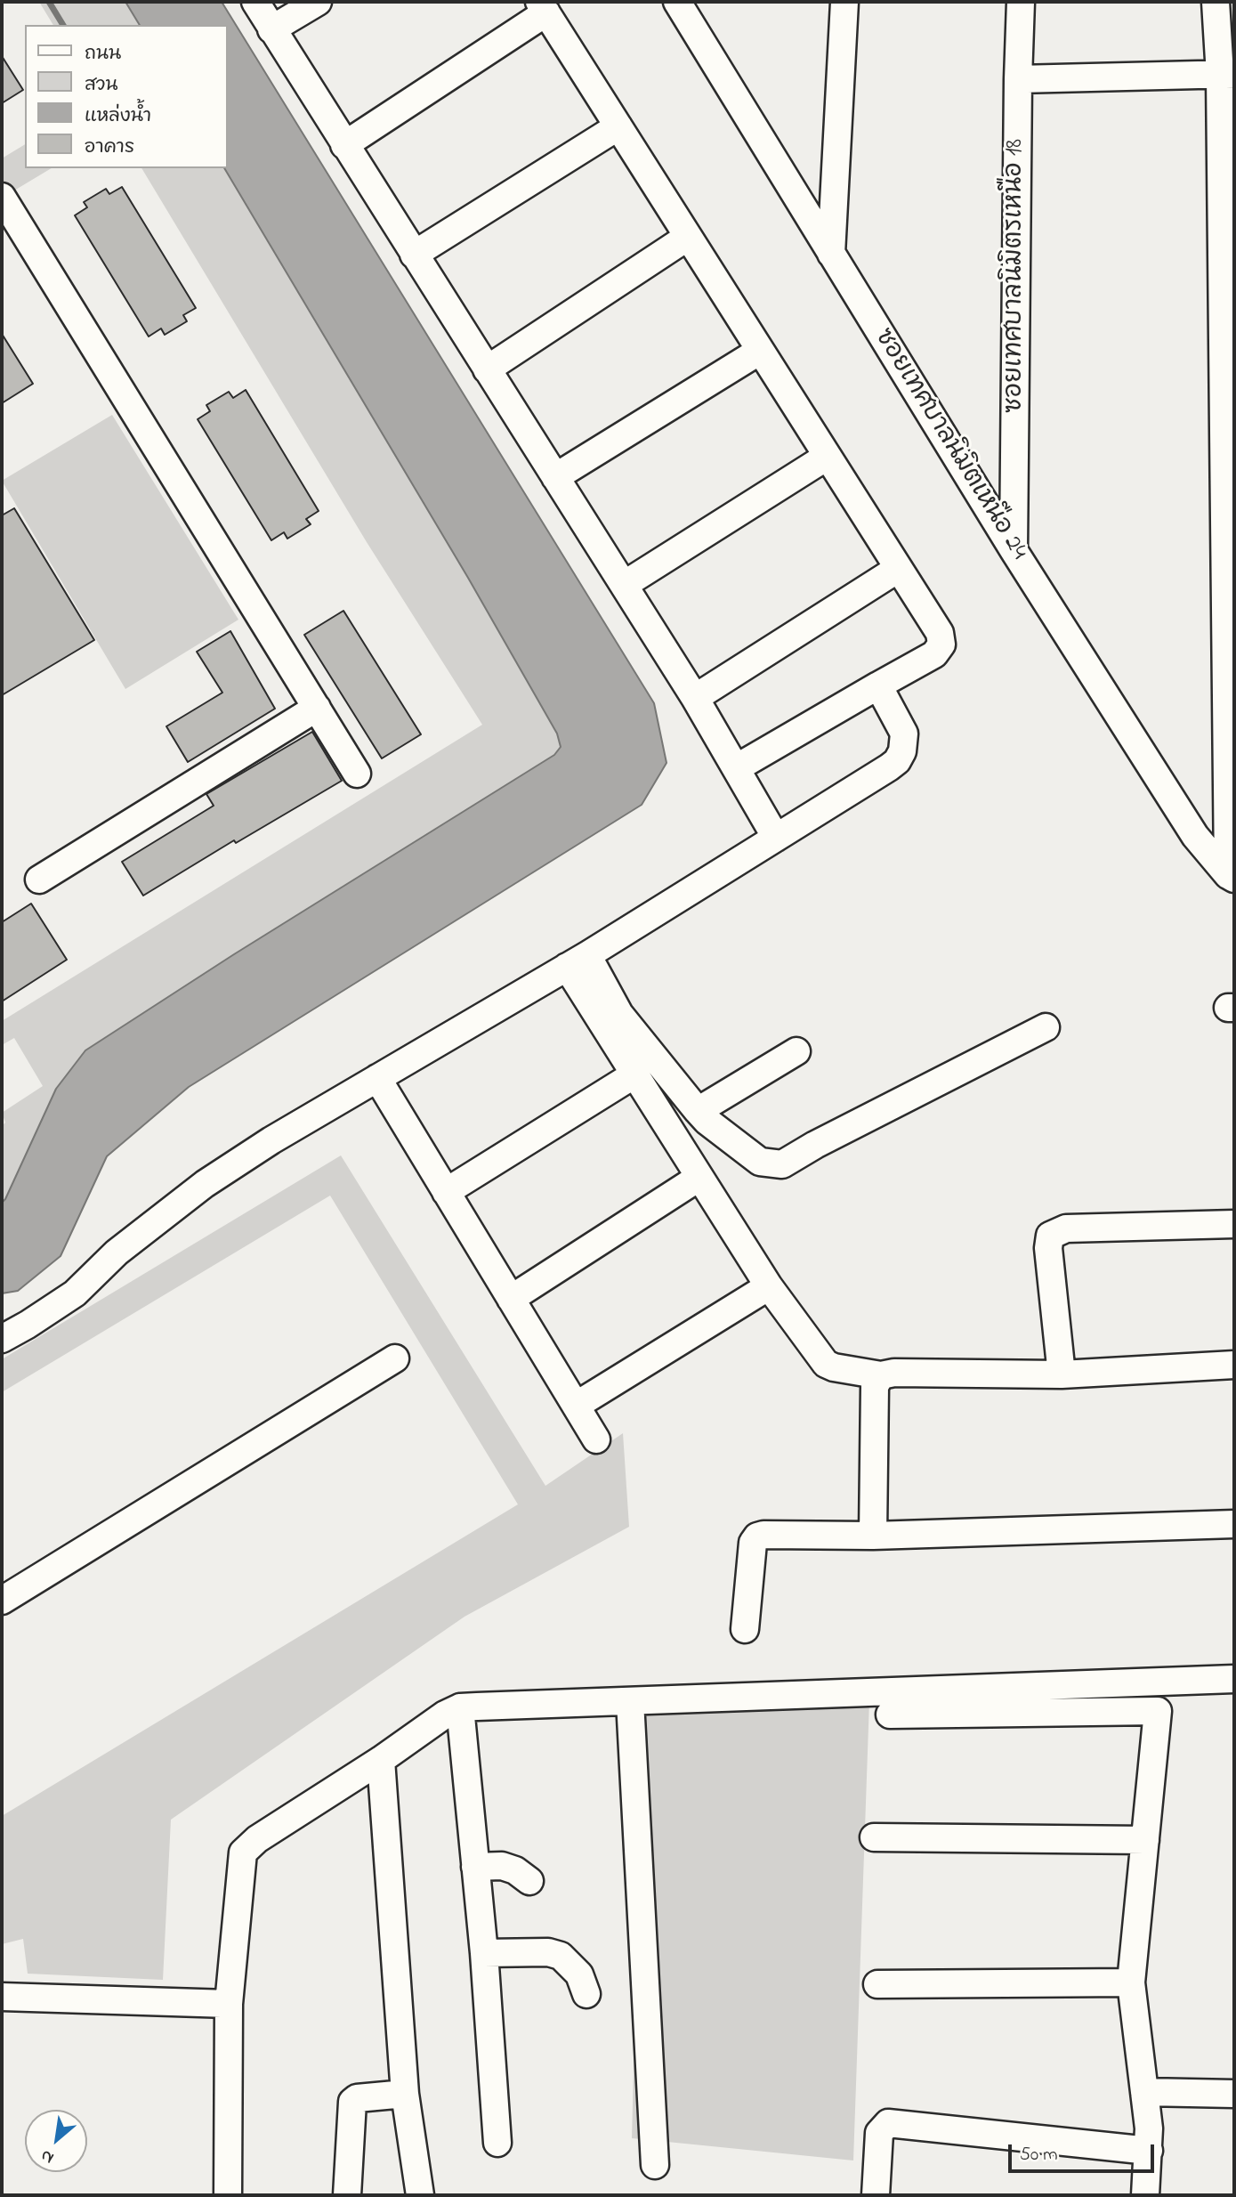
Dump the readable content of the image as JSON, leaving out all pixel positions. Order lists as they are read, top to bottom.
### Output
{
  "streets": {
    "street": ["ซอยเทศบาลนิมิตรเหนือ 18", "ซอยเทศบาลนิมิตเหนือ 24"]
  },
  "crossings": [
    ["ซอยเทศบาลนิมิตรเหนือ 18", "ซอยเทศบาลนิมิตเหนือ 24"]
  ],
  "legend": [
    "ถนน",
    "สวน",
    "แหล่งน้ำ",
    "อาคาร"
  ],
  "scale_bar": "50 m",
  "north": "bottom left"
}
